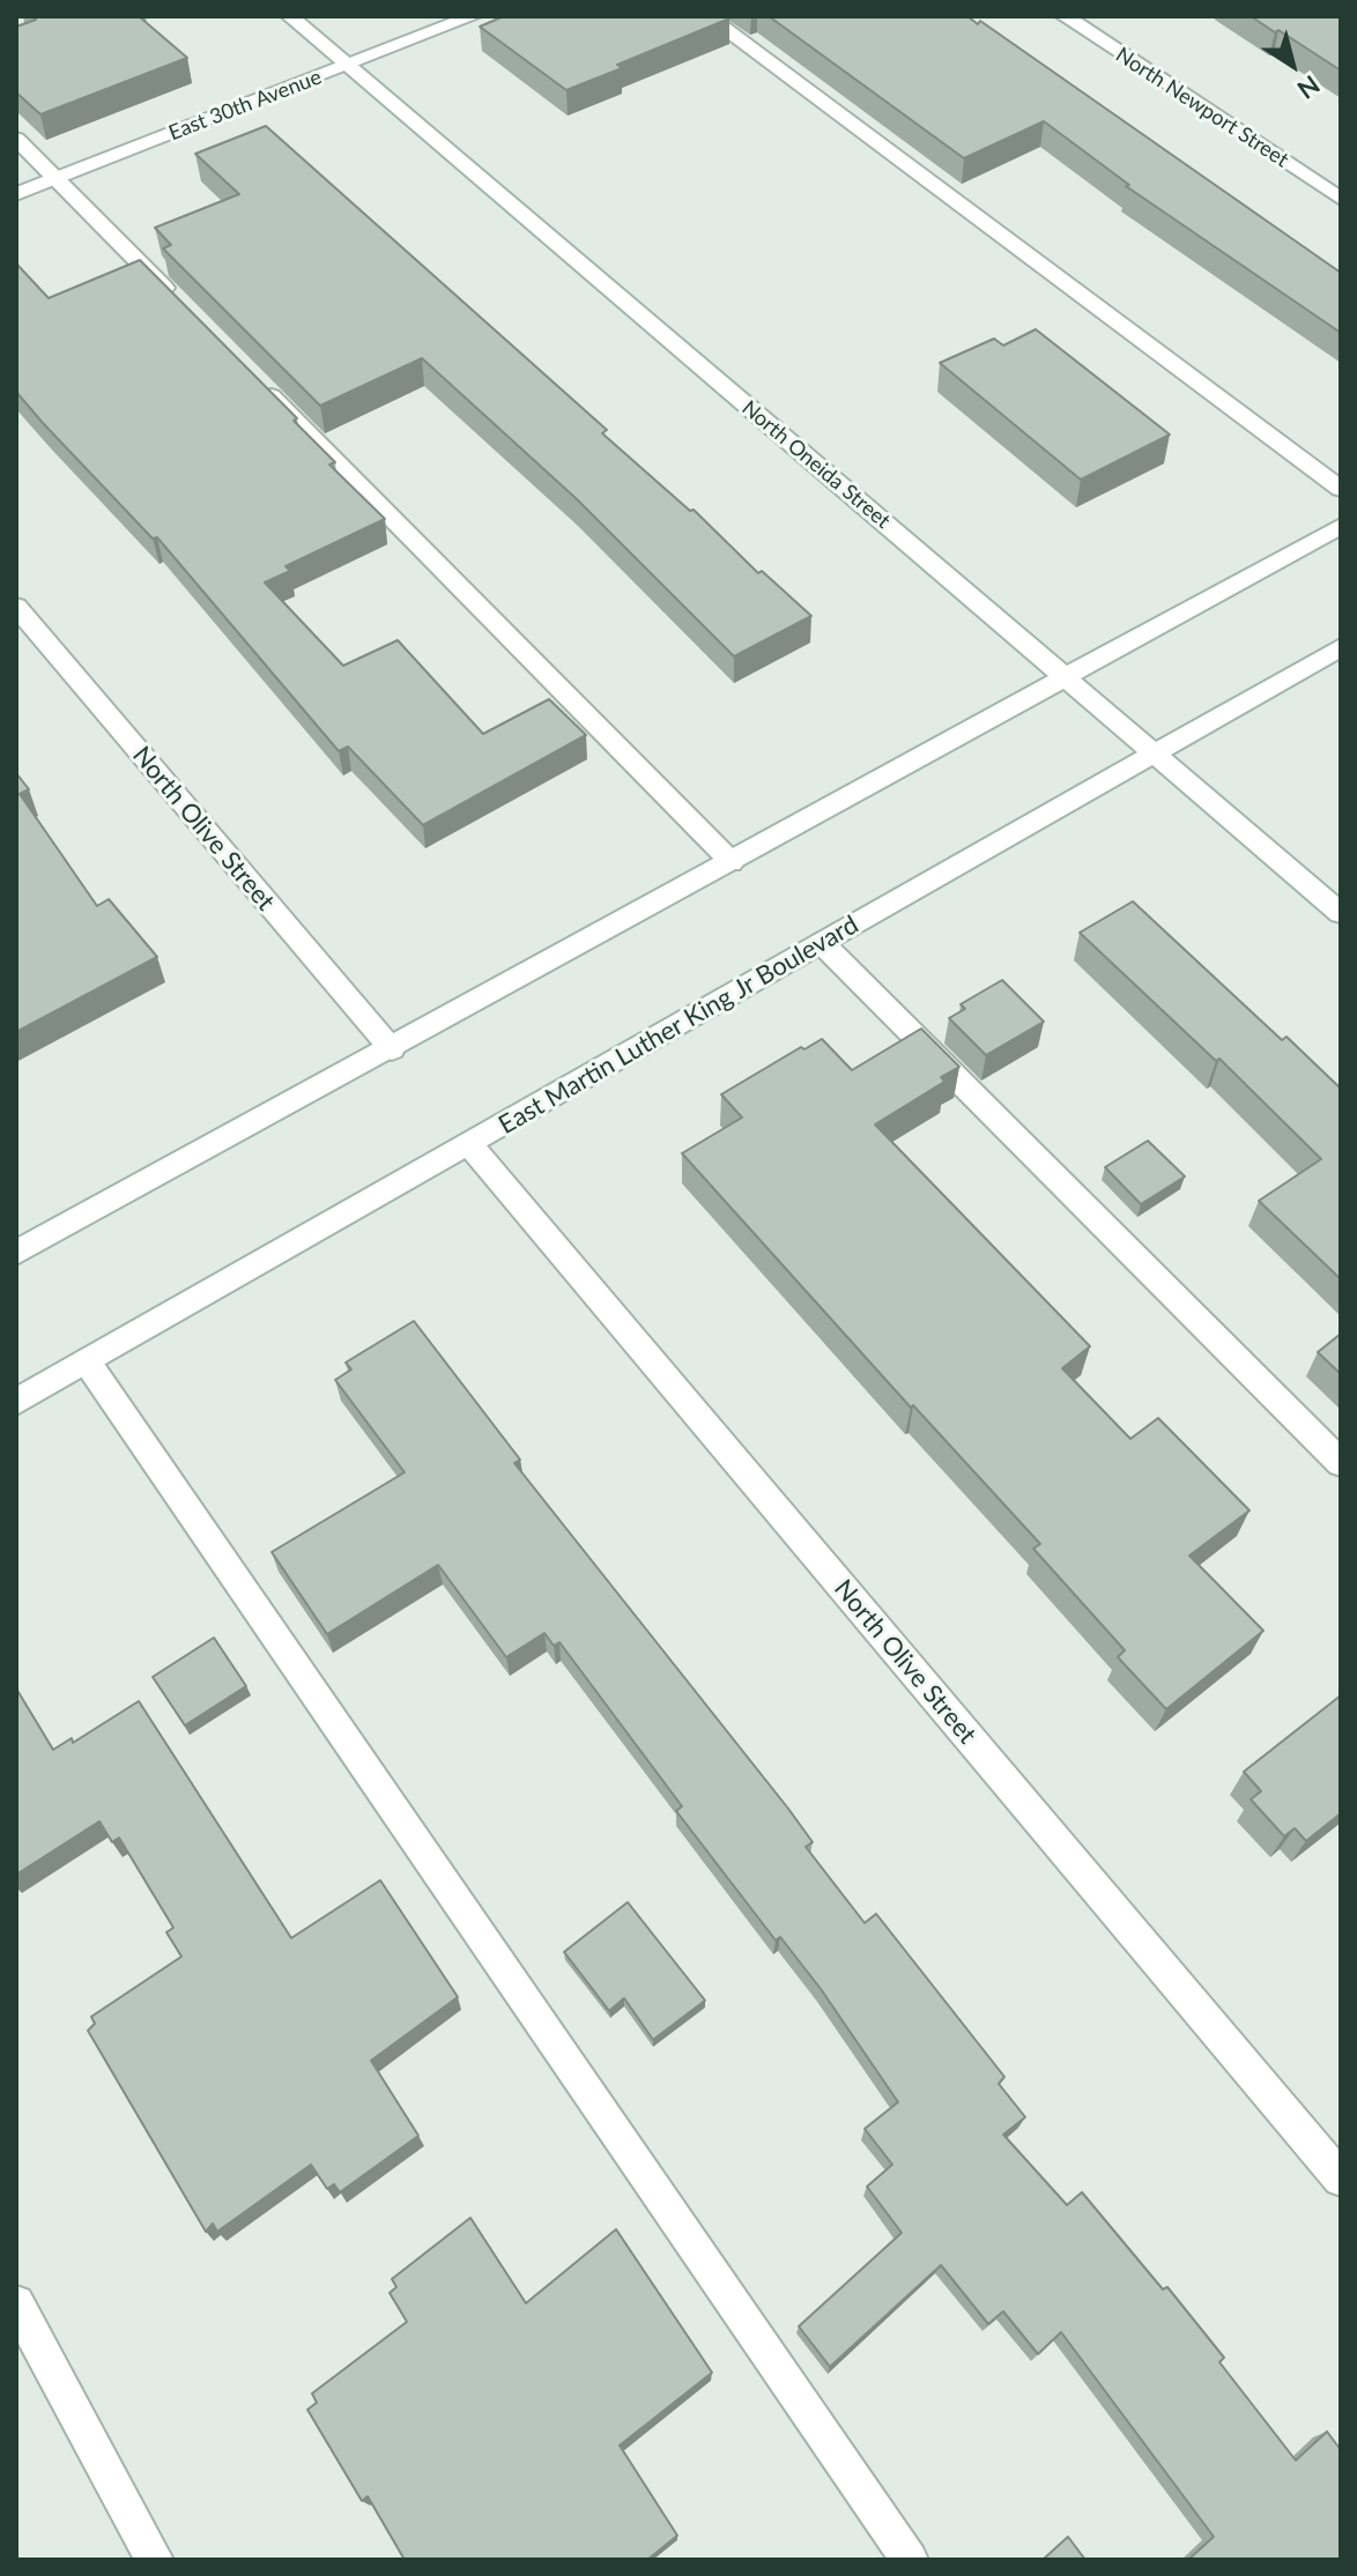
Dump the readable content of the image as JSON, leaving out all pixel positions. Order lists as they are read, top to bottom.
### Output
{
  "streets": {
    "street": [
      "East 30th Avenue",
      "North Newport Street",
      "North Oneida Street",
      "North Olive Street",
      "East Martin Luther King Jr Boulevard"
    ]
  },
  "crossings": [
    ["East 30th Avenue", "North Oneida Street"],
    ["North Oneida Street", "East Martin Luther King Jr Boulevard"],
    ["North Olive Street", "East Martin Luther King Jr Boulevard"]
  ],
  "north": "bottom right"
}
